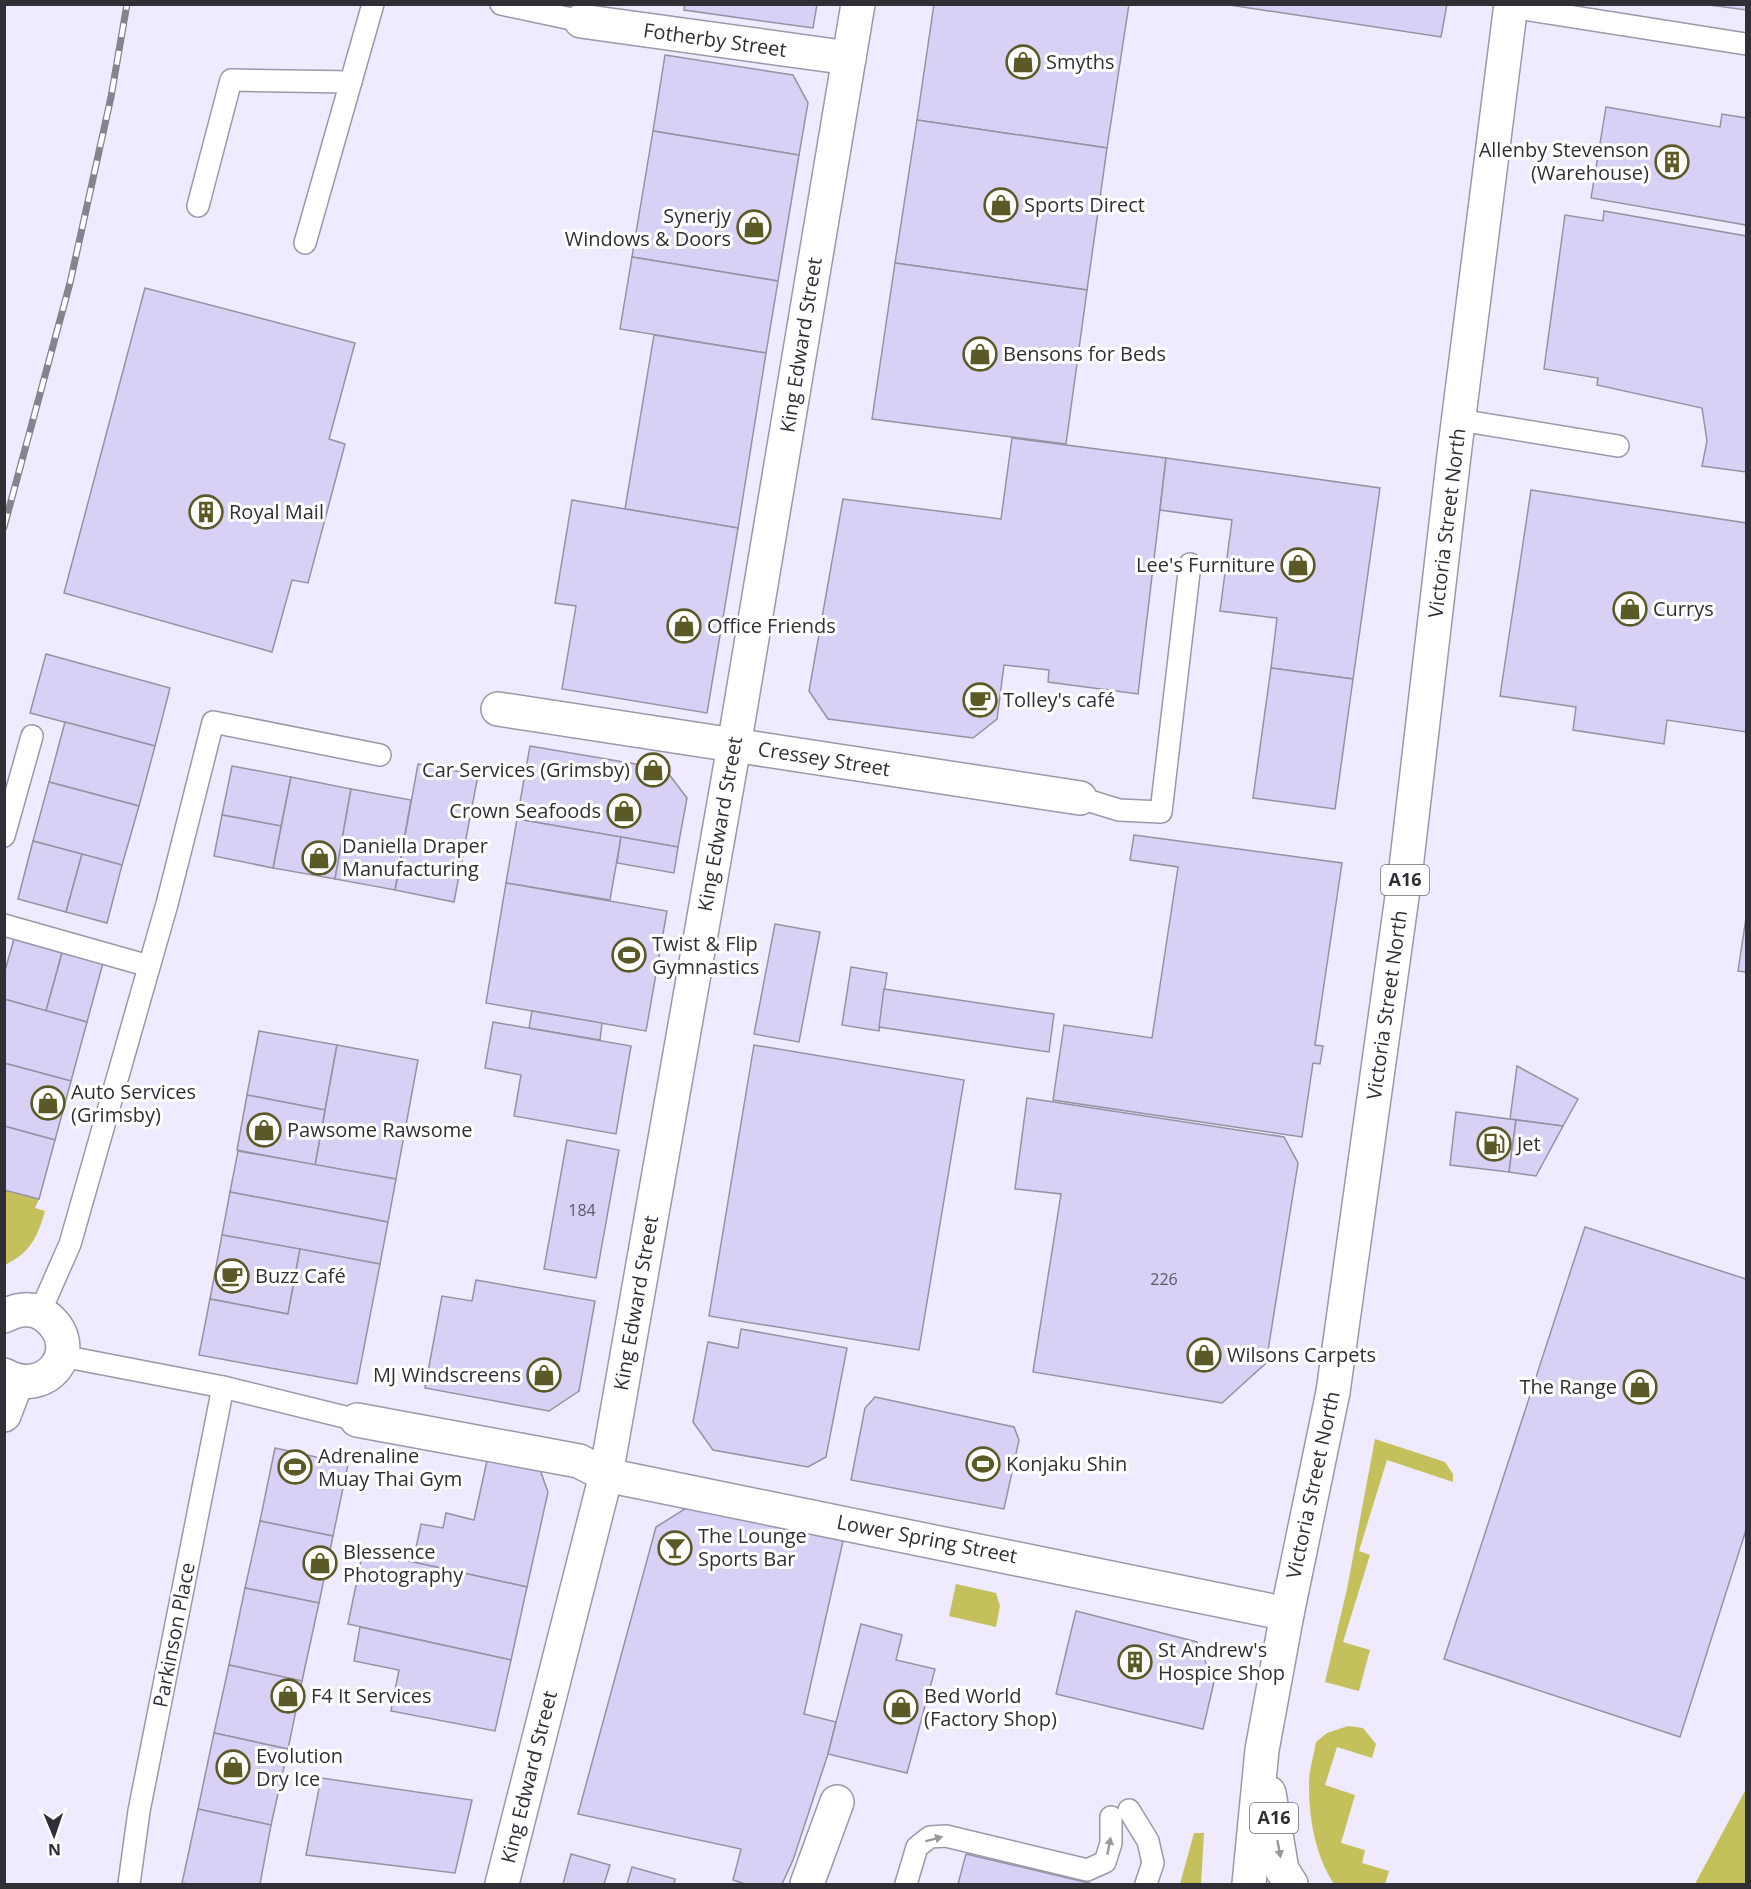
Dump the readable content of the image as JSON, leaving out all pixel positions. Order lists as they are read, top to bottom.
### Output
{
  "streets": {
    "main road": [
      "Fotherby Street",
      "King Edward Street",
      "Victoria Street North",
      "Cressey Street",
      "A16",
      "Lower Spring Street"
    ],
    "lane": ["Parkinson Place"]
  },
  "crossings": [
    ["Fotherby Street", "King Edward Street"],
    ["King Edward Street", "Cressey Street"],
    ["King Edward Street", "Lower Spring Street"],
    ["Victoria Street North", "Lower Spring Street"]
  ],
  "places": {
    "shop": [
      "Smyths",
      "Sports Direct",
      "Synerjy Windows & Doors",
      "Bensons for Beds",
      "Lee's Furniture",
      "Currys",
      "Office Friends",
      "Car Services (Grimsby)",
      "Crown Seafoods",
      "Daniella Draper Manufacturing",
      "Auto Services (Grimsby)",
      "Pawsome Rawsome",
      "Wilsons Carpets",
      "MJ Windscreens",
      "The Range",
      "Blessence Photography",
      "F4 It Services",
      "Bed World (Factory Shop)",
      "Evolution Dry Ice"
    ],
    "building": ["Allenby Stevenson (Warehouse)", "Royal Mail", "St Andrew's Hospice Shop"],
    "cafe": ["Tolley's café", "Buzz Café"],
    "sports": ["Twist & Flip Gymnastics", "Konjaku Shin", "Adrenaline Muay Thai Gym"],
    "fuel station": ["Jet"],
    "bar": ["The Lounge Sports Bar"]
  },
  "house_numbers": ["184", "226"],
  "north": "bottom"
}
